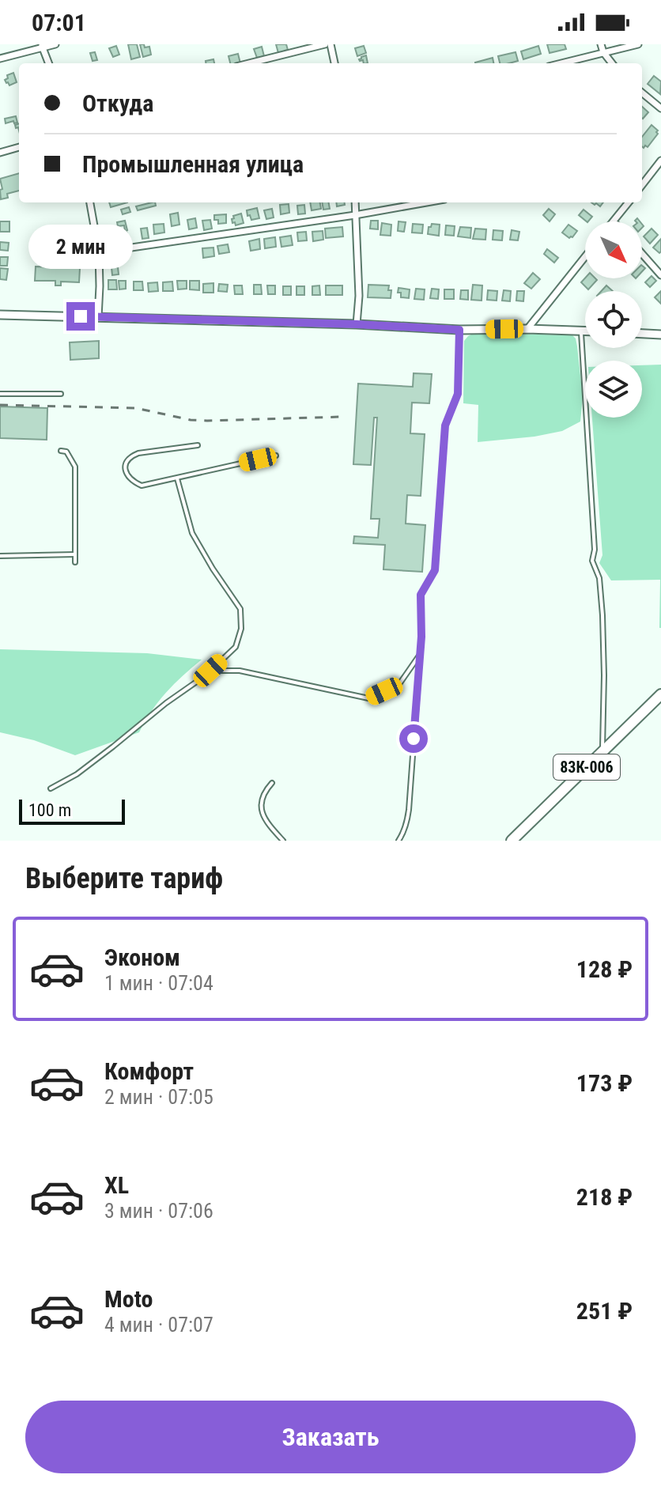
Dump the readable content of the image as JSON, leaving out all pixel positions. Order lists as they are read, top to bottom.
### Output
{
  "streets": {
    "main road": ["83К-006"]
  },
  "scale_bar": "100 m",
  "north": "bottom right",
  "page": {
    "status": "07:01",
    "banner": ["Откуда", "Промышленная улица"],
    "bubble": "2 мин",
    "scale": "100 m",
    "heading": "Выберите тариф",
    "list": [
      {
        "name": "Эконом",
        "note": "1 мин · 07:04",
        "value": "128 ₽"
      },
      {
        "name": "Комфорт",
        "note": "2 мин · 07:05",
        "value": "173 ₽"
      },
      {
        "name": "XL",
        "note": "3 мин · 07:06",
        "value": "218 ₽"
      },
      {
        "name": "Moto",
        "note": "4 мин · 07:07",
        "value": "251 ₽"
      }
    ],
    "buttons": "Заказать"
  }
}
